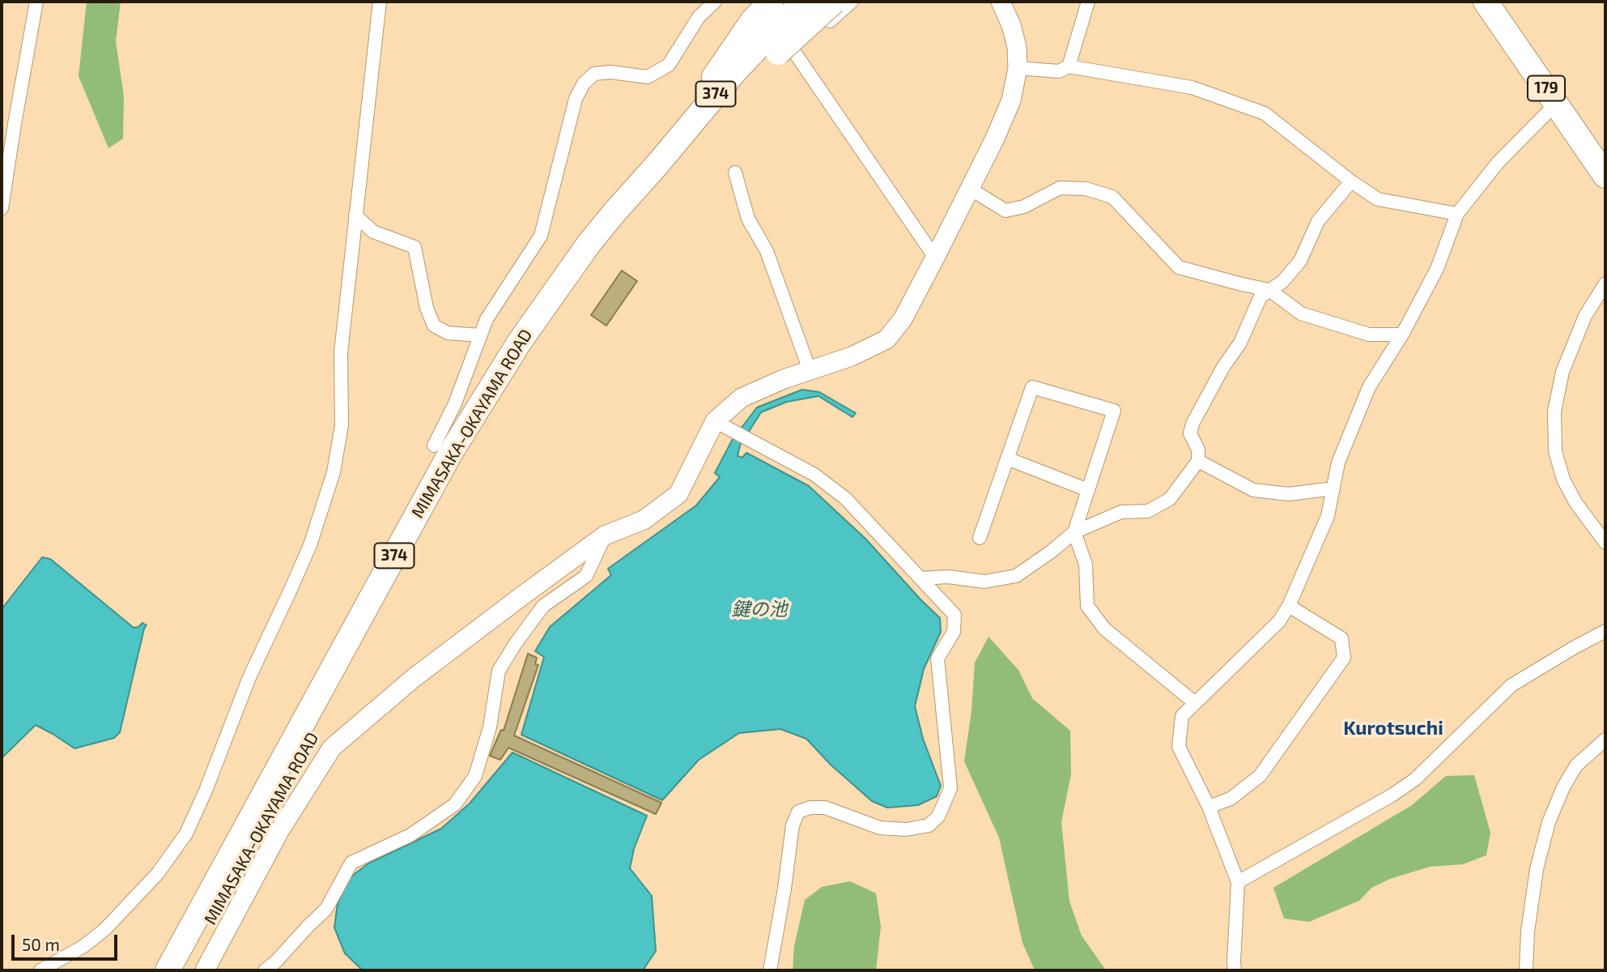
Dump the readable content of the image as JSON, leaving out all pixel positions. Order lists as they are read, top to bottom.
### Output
{
  "streets": {
    "highway": ["179", "374", "MIMASAKA-OKAYAMA ROAD"]
  },
  "districts": ["Kurotsuchi"],
  "water": ["鍵の池"],
  "scale_bar": "50 m"
}
